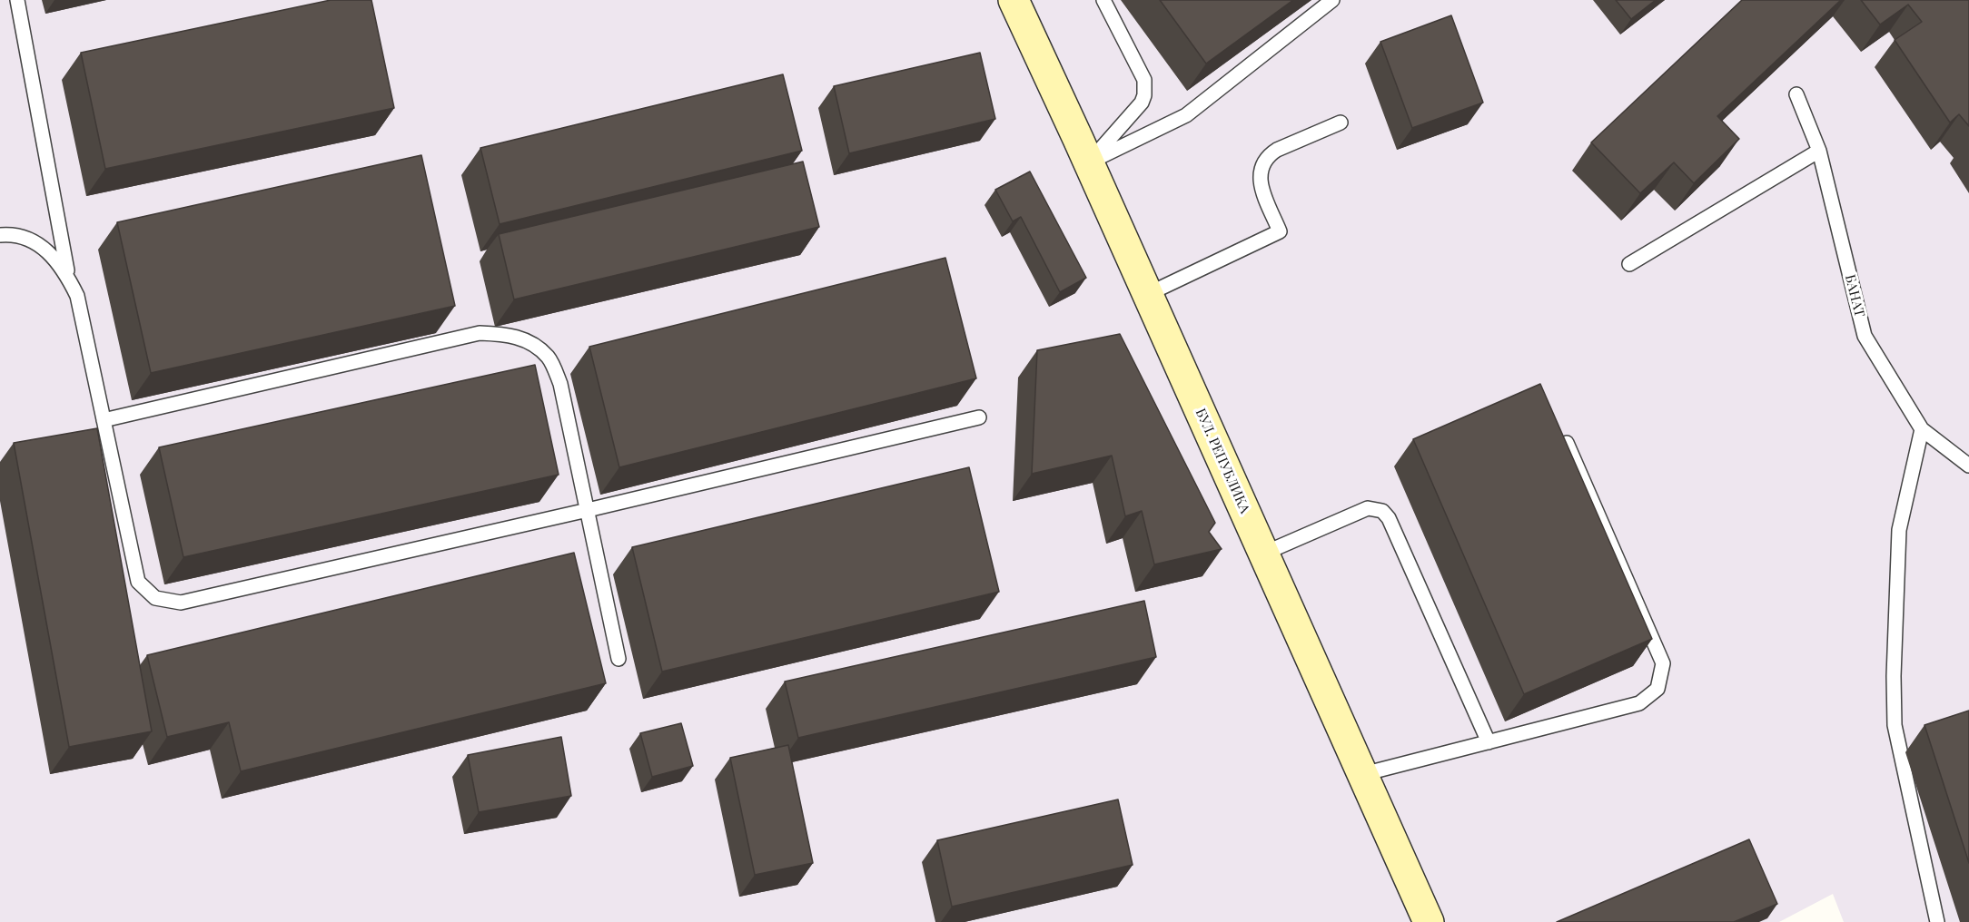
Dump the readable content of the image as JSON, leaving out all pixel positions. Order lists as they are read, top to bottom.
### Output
{
  "streets": {
    "street": ["БУЛ. РЕПУБЛИКА"],
    "lane": ["БАНАТ"]
  }
}
